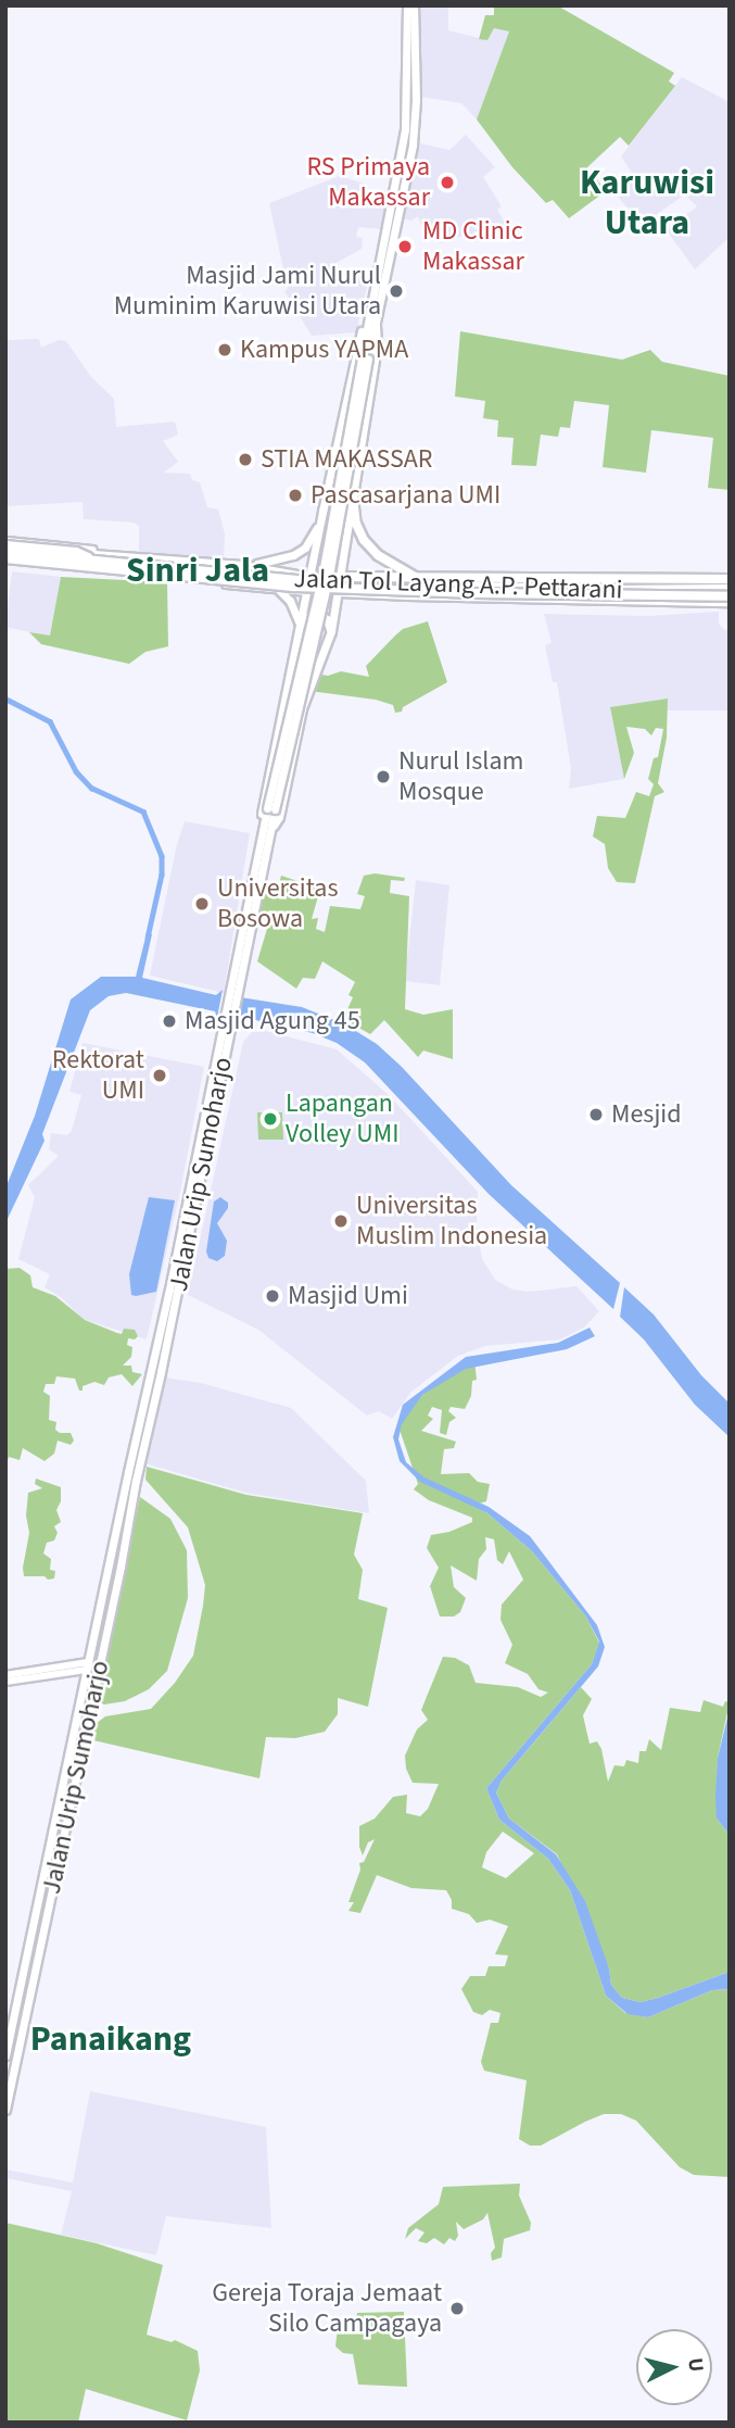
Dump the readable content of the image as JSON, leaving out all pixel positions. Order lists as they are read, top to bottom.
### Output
{
  "streets": {
    "highway": ["Jalan Tol Layang A.P. Pettarani", "Jalan Urip Sumoharjo"]
  },
  "districts": ["Karuwisi Utara", "Sinri Jala", "Panaikang"],
  "places": [
    "RS Primaya Makassar",
    "MD Clinic Makassar",
    "Masjid Jami Nurul Muminim Karuwisi Utara",
    "Kampus YAPMA",
    "STIA MAKASSAR",
    "Pascasarjana UMI",
    "Nurul Islam Mosque",
    "Universitas Bosowa",
    "Masjid Agung 45",
    "Rektorat UMI",
    "Mesjid",
    "Lapangan Volley UMI",
    "Universitas Muslim Indonesia",
    "Masjid Umi",
    "Gereja Toraja Jemaat Silo Campagaya"
  ],
  "north": "right"
}
